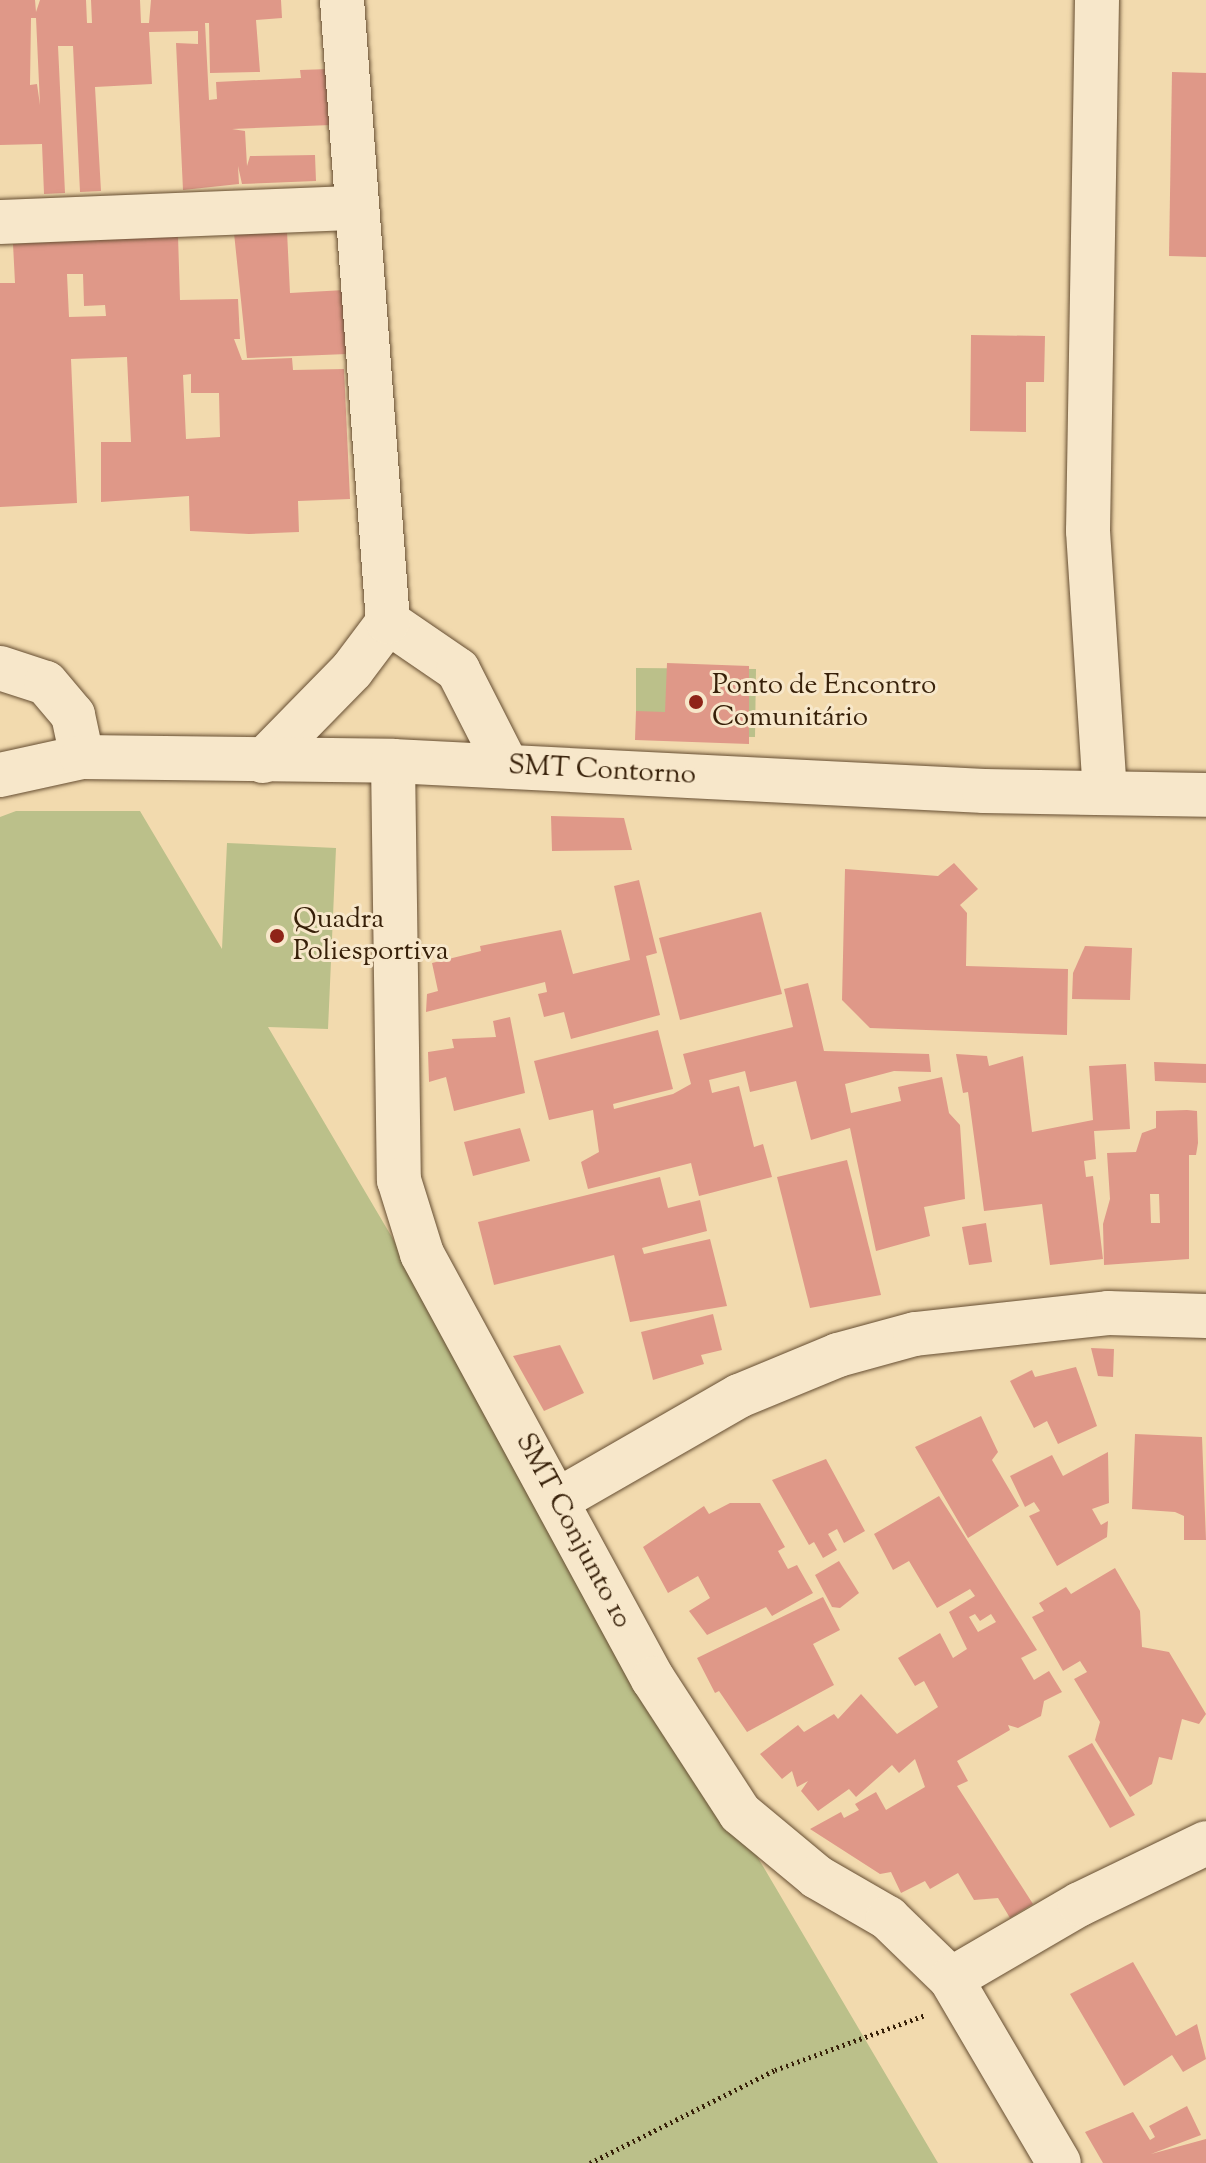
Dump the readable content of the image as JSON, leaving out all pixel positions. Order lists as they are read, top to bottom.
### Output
{
  "streets": {
    "street": ["SMT Contorno", "SMT Conjunto 10"]
  },
  "crossings": [
    ["SMT Contorno", "SMT Conjunto 10"]
  ],
  "places": ["Ponto de Encontro Comunitário", "Quadra Poliesportiva"]
}
